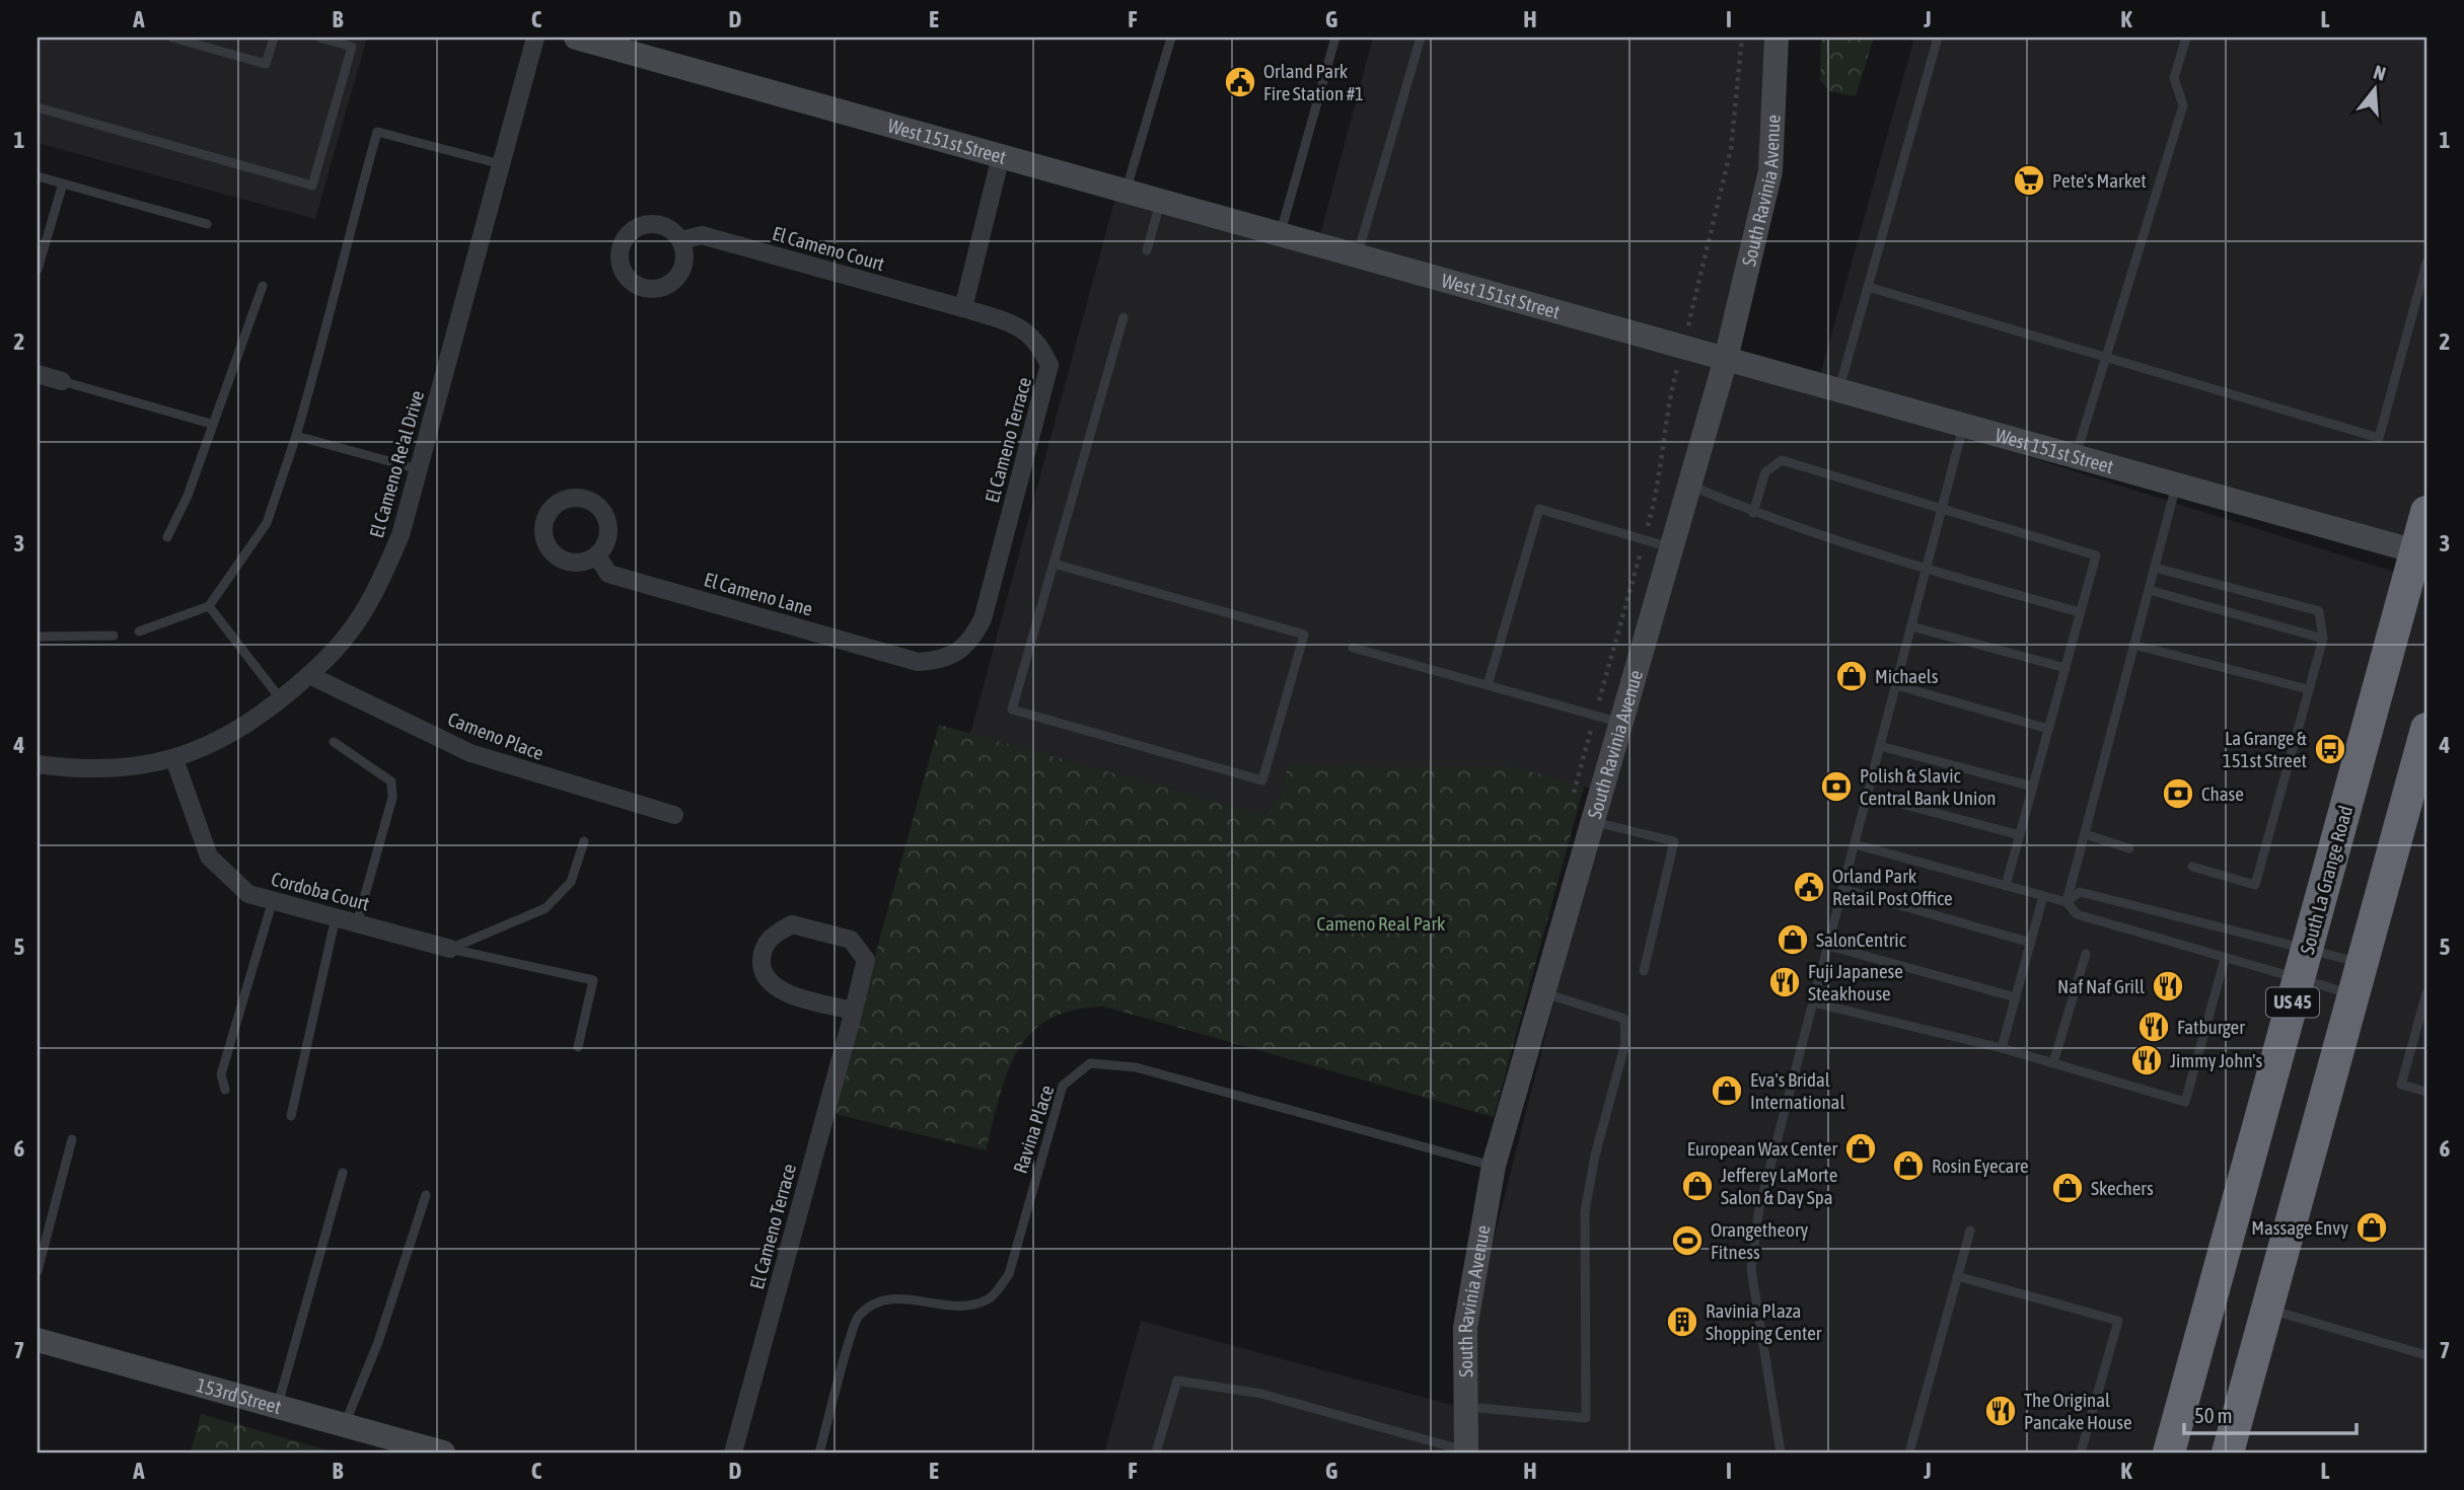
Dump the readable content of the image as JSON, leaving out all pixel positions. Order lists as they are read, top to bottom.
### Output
{
  "streets": {
    "highway": ["South La Grange Road", "US 45"],
    "street": [
      "West 151st Street",
      "South Ravinia Avenue",
      "El Cameno Court",
      "El Cameno Terrace",
      "El Cameno Re'al Drive",
      "El Cameno Lane",
      "Cameno Place",
      "Cordoba Court",
      "153rd Street"
    ],
    "lane": ["Ravina Place"]
  },
  "crossings": [
    ["West 151st Street", "South Ravinia Avenue"],
    ["West 151st Street", "South La Grange Road"],
    ["South Ravinia Avenue", "Ravina Place"],
    ["El Cameno Court", "El Cameno Terrace"],
    ["El Cameno Terrace", "El Cameno Lane"],
    ["El Cameno Re'al Drive", "Cameno Place"],
    ["El Cameno Re'al Drive", "Cordoba Court"]
  ],
  "parks": ["Cameno Real Park"],
  "places": {
    "public building": ["Orland Park Fire Station #1", "Orland Park Retail Post Office"],
    "supermarket": ["Pete's Market"],
    "shop": [
      "Michaels",
      "SalonCentric",
      "Eva's Bridal International",
      "European Wax Center",
      "Rosin Eyecare",
      "Jefferey LaMorte Salon & Day Spa",
      "Skechers",
      "Massage Envy"
    ],
    "bus stop": ["La Grange & 151st Street"],
    "bank": ["Polish & Slavic Central Bank Union", "Chase"],
    "restaurant": [
      "Fuji Japanese Steakhouse",
      "Naf Naf Grill",
      "Fatburger",
      "Jimmy John's",
      "The Original Pancake House"
    ],
    "sports": ["Orangetheory Fitness"],
    "building": ["Ravinia Plaza Shopping Center"]
  },
  "scale_bar": "50 m",
  "north": "top",
  "grid": {
    "columns": [
      "A",
      "B",
      "C",
      "D",
      "E",
      "F",
      "G",
      "H",
      "I",
      "J",
      "K",
      "L"
    ],
    "rows": [
      "1",
      "2",
      "3",
      "4",
      "5",
      "6",
      "7"
    ]
  }
}
